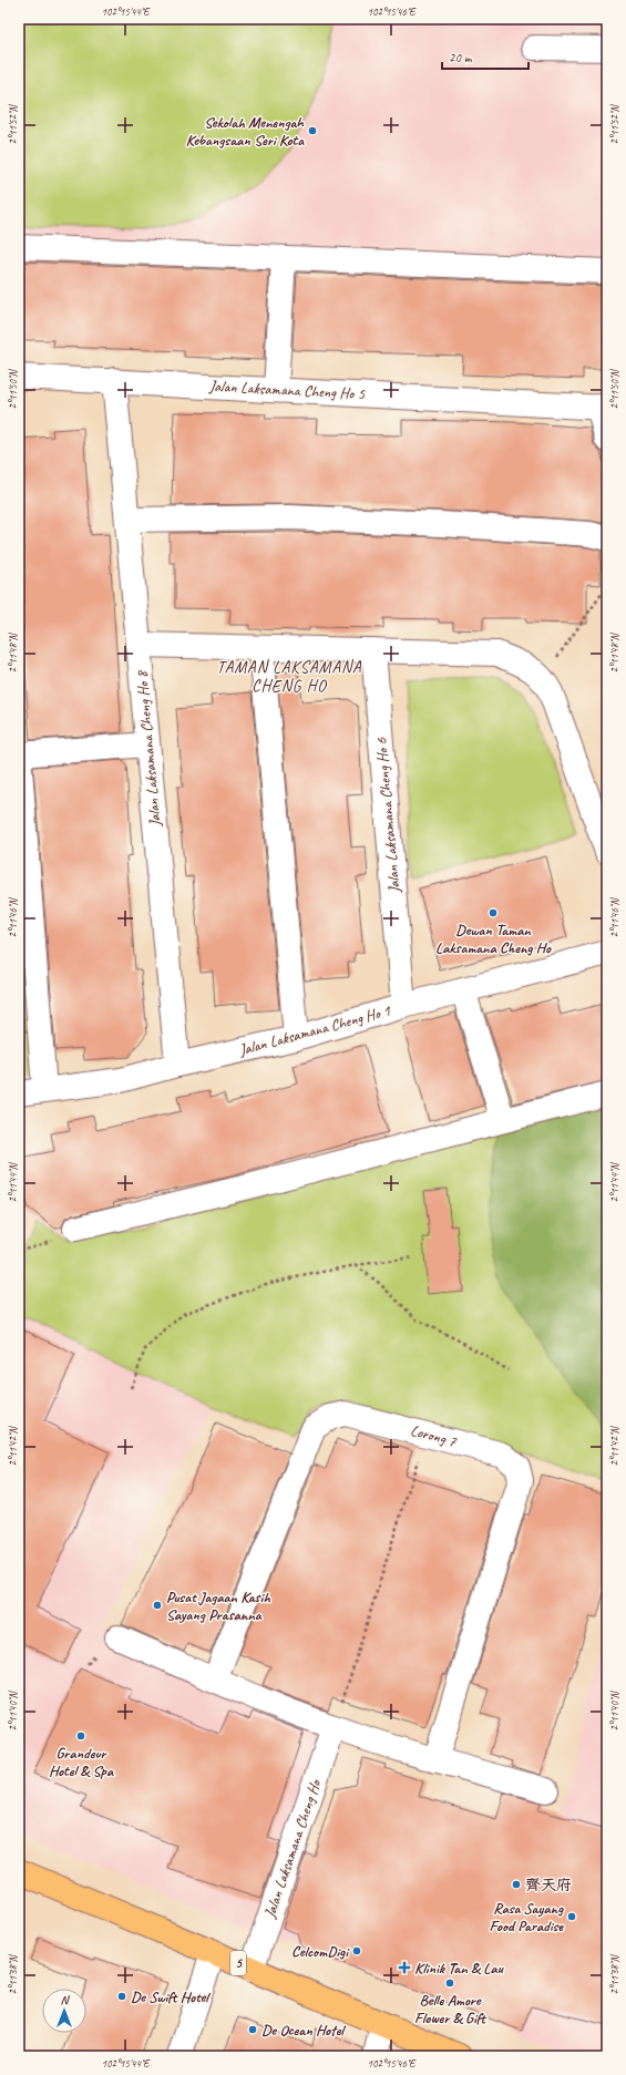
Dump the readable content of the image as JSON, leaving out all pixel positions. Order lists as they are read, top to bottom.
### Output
{
  "streets": {
    "main road": ["5"],
    "street": [
      "Jalan Laksamana Cheng Ho 5",
      "Jalan Laksamana Cheng Ho 8",
      "Jalan Laksamana Cheng Ho 6",
      "Jalan Laksamana Cheng Ho 1",
      "Lorong 7",
      "Jalan Laksamana Cheng Ho"
    ]
  },
  "crossings": [
    ["Jalan Laksamana Cheng Ho 5", "Jalan Laksamana Cheng Ho 8"],
    ["Jalan Laksamana Cheng Ho 8", "Jalan Laksamana Cheng Ho 1"],
    ["Jalan Laksamana Cheng Ho 6", "Jalan Laksamana Cheng Ho 1"],
    ["Jalan Laksamana Cheng Ho", "5"]
  ],
  "districts": ["TAMAN LAKSAMANA CHENG HO"],
  "places": {
    "other": [
      "Sekolah Menengah Kebangsaan Seri Kota",
      "Dewan Taman Laksamana Cheng Ho",
      "Pusat Jagaan Kasih Sayang Prasanna",
      "Grandeur Hotel & Spa",
      "齊天府",
      "Rasa Sayang Food Paradise",
      "CelcomDigi",
      "Belle Amore Flower & Gift",
      "De Swift Hotel",
      "De Ocean Hotel"
    ],
    "health": ["Klinik Tan & Lau"]
  },
  "scale_bar": "20 m",
  "north": "top",
  "coordinates": [
    "102°15'44\"E",
    "102°15'46\"E",
    "2°11'52\"N",
    "2°11'50\"N",
    "2°11'48\"N",
    "2°11'46\"N",
    "2°11'44\"N",
    "2°11'42\"N",
    "2°11'40\"N",
    "2°11'38\"N"
  ]
}
